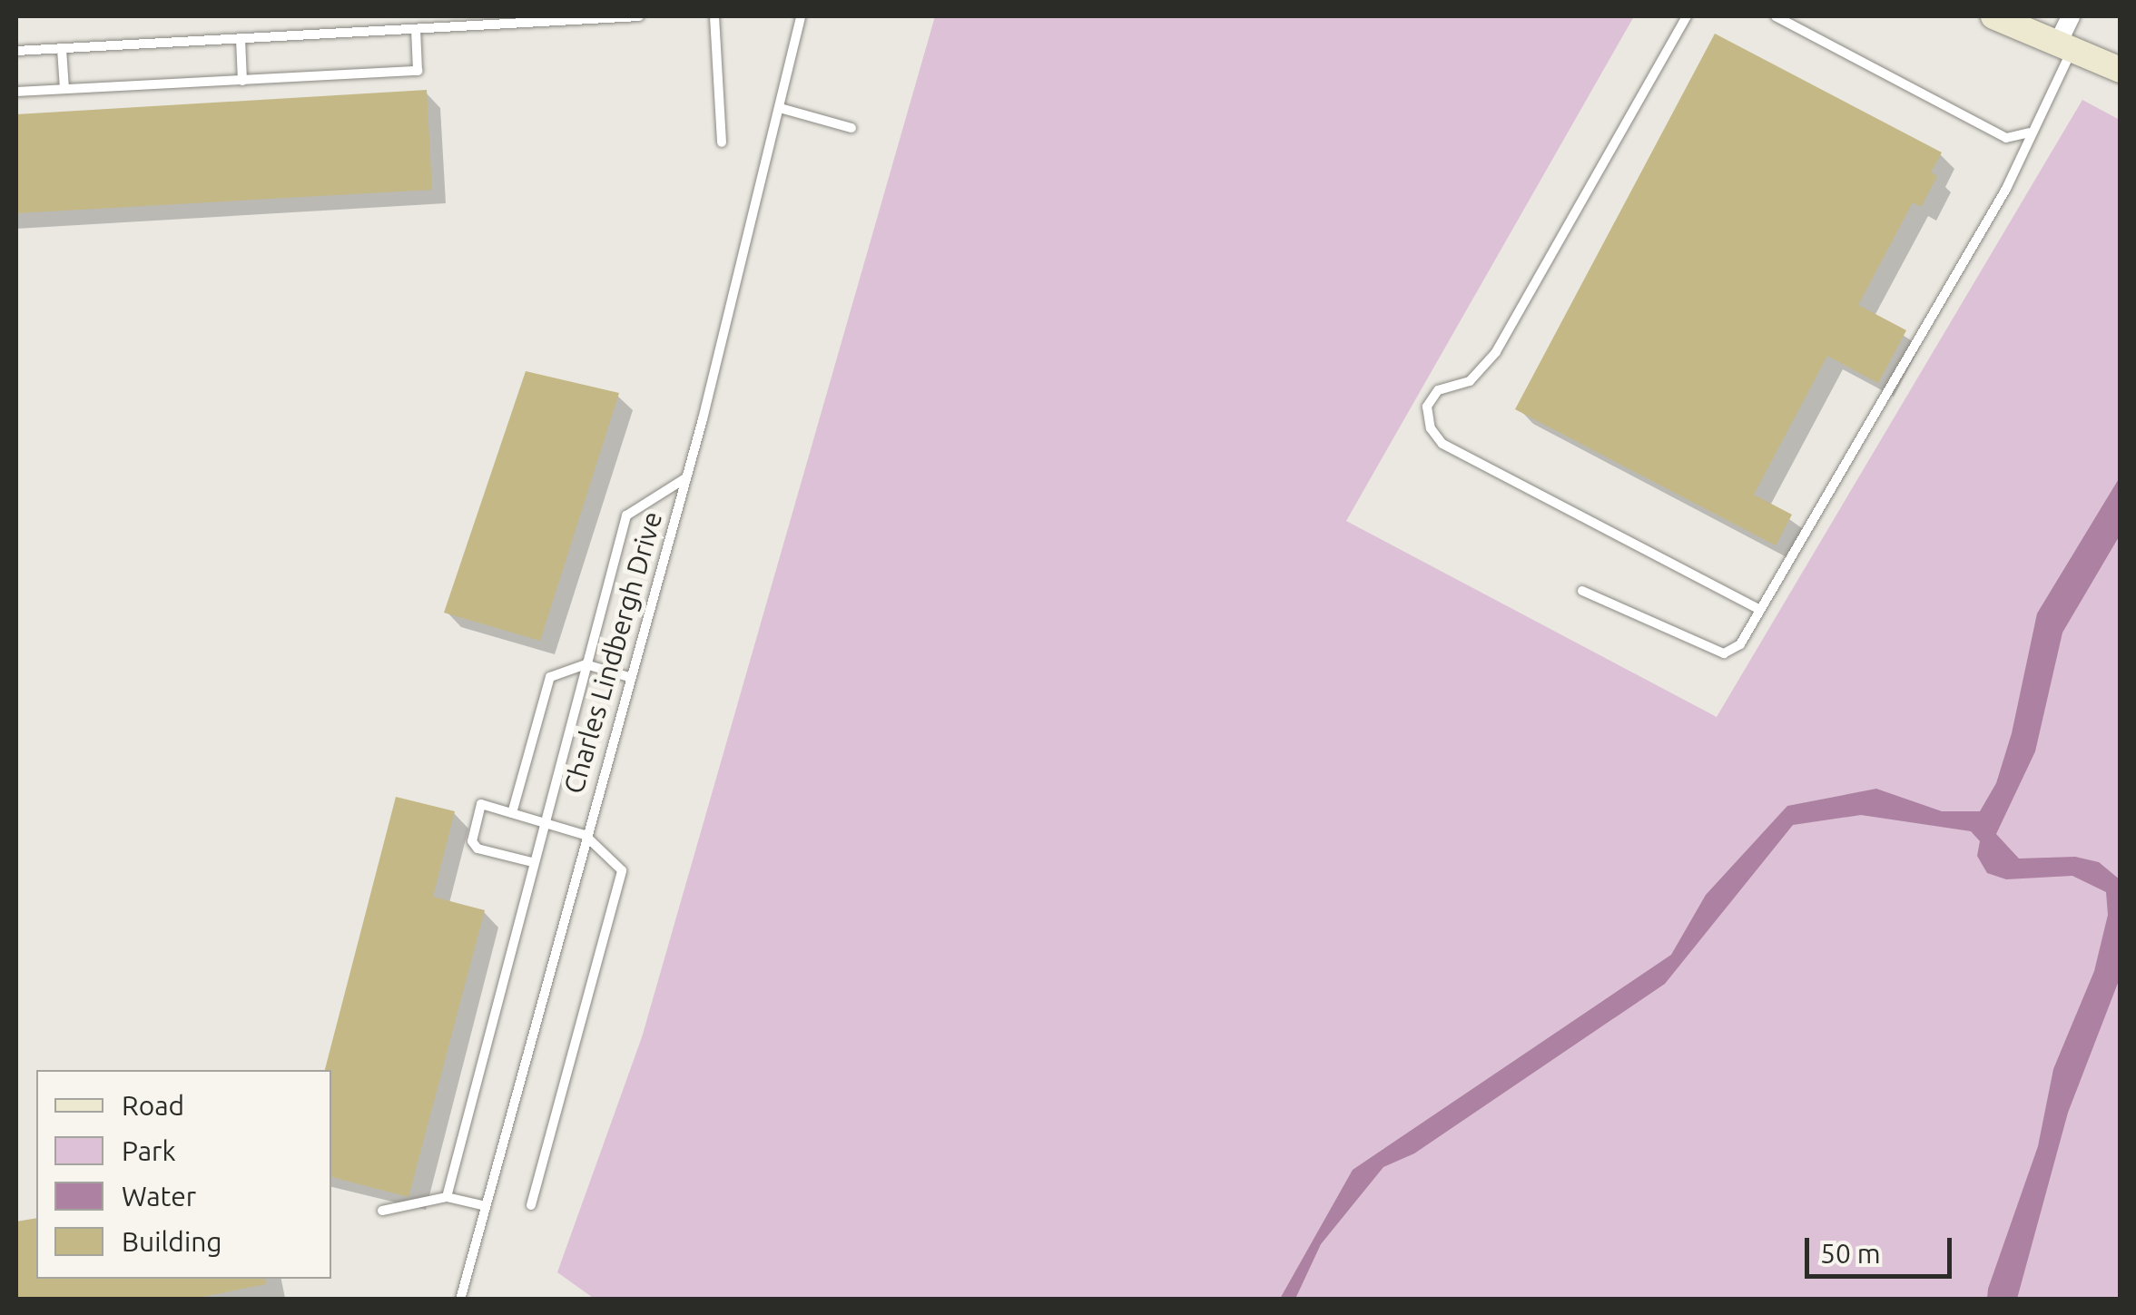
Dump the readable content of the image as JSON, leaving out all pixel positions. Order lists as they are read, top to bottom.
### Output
{
  "streets": {
    "lane": ["Charles Lindbergh Drive"]
  },
  "legend": [
    "Road",
    "Park",
    "Water",
    "Building"
  ],
  "scale_bar": "50 m"
}
